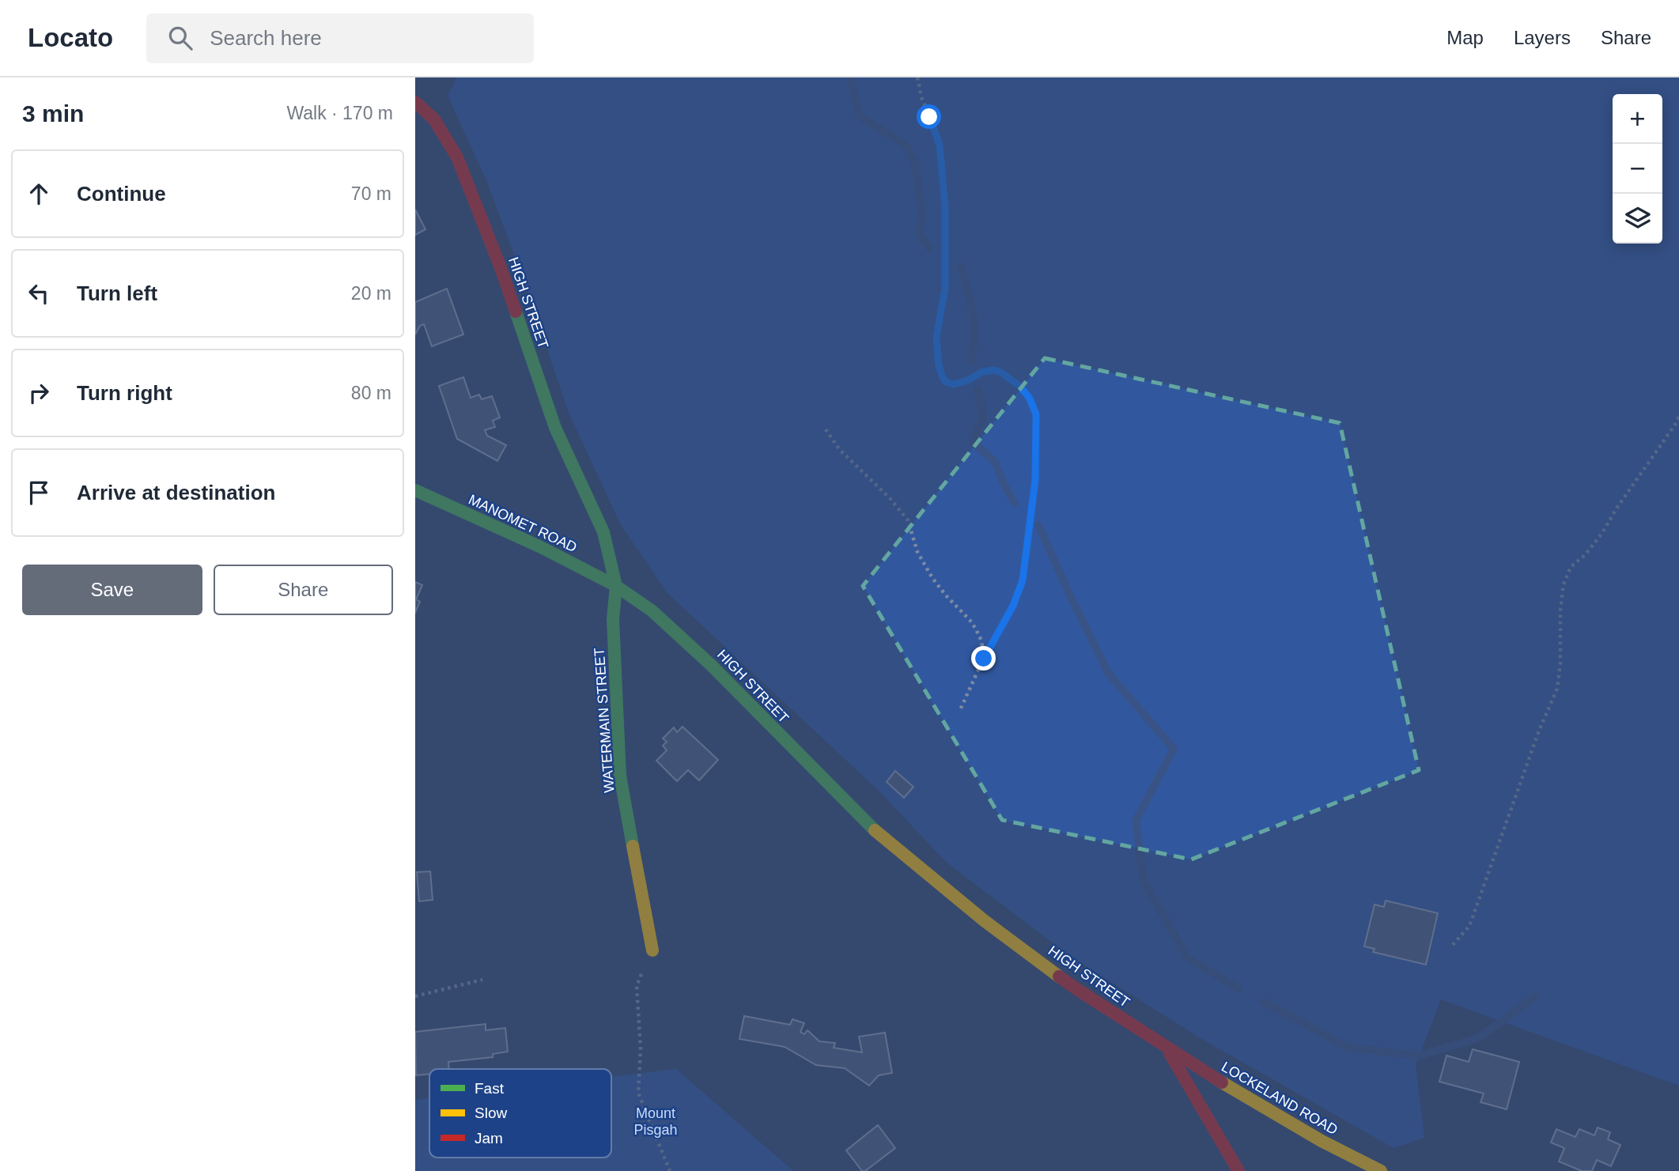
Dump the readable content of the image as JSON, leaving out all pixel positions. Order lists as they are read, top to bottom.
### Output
{
  "streets": {
    "main road": [
      "HIGH STREET",
      "MANOMET ROAD",
      "WATERMAIN STREET",
      "LOCKELAND ROAD"
    ]
  },
  "crossings": [
    ["HIGH STREET", "MANOMET ROAD"],
    ["HIGH STREET", "WATERMAIN STREET"],
    ["HIGH STREET", "LOCKELAND ROAD"],
    ["MANOMET ROAD", "WATERMAIN STREET"]
  ],
  "parks": ["Mount Pisgah"],
  "legend": ["Fast", "Slow", "Jam"],
  "page": {
    "header": "Locato",
    "search": "Search here",
    "nav": ["Map", "Layers", "Share"],
    "heading": ["3 min", "Walk · 170 m"],
    "map_buttons": ["+", "−"],
    "list": [
      ["Continue", "70 m"],
      ["Turn left", "20 m"],
      ["Turn right", "80 m"],
      "Arrive at destination"
    ],
    "buttons": ["Save", "Share"]
  }
}
